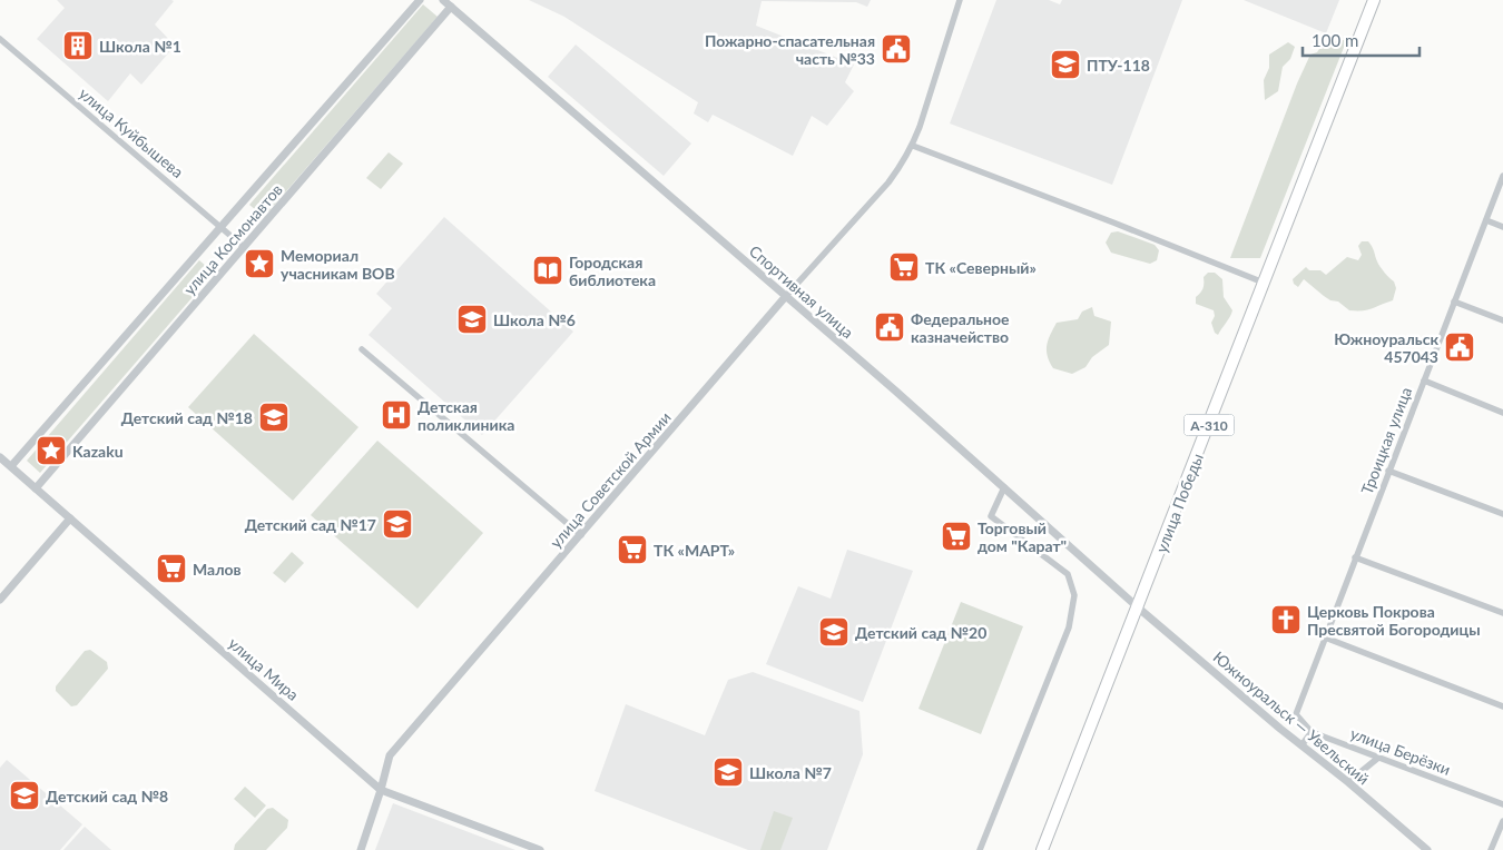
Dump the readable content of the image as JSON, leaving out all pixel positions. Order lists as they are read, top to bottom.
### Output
{
  "streets": {
    "highway": ["А-310", "улица Победы"],
    "street": [
      "улица Куйбышева",
      "улица Космонавтов",
      "Спортивная улица",
      "Троицкая улица",
      "улица Советской Армии",
      "улица Мира",
      "Южноуральск — Увельский",
      "улица Берёзки"
    ]
  },
  "crossings": [
    ["улица Куйбышева", "улица Космонавтов"],
    ["улица Космонавтов", "Спортивная улица"],
    ["улица Космонавтов", "улица Мира"],
    ["Спортивная улица", "улица Советской Армии"],
    ["Спортивная улица", "улица Победы"],
    ["Спортивная улица", "Южноуральск — Увельский"],
    ["Троицкая улица", "улица Берёзки"],
    ["улица Советской Армии", "улица Мира"],
    ["улица Победы", "Южноуральск — Увельский"]
  ],
  "places": {
    "building": ["Школа №1"],
    "public building": ["Пожарно-спасательная часть №33", "Федеральное казначейство", "Южноуральск 457043"],
    "school or university": [
      "ПТУ-118",
      "Школа №6",
      "Детский сад №18",
      "Детский сад №17",
      "Детский сад №20",
      "Школа №7",
      "Детский сад №8"
    ],
    "place": ["Мемориал учасникам ВОВ", "Kazaku"],
    "supermarket": [
      "ТК «Северный»",
      "Торговый дом \"Карат\"",
      "ТК «МАРТ»",
      "Малов"
    ],
    "library": ["Городская библиотека"],
    "hospital": ["Детская поликлиника"],
    "church": ["Церковь Покрова Пресвятой Богородицы"]
  },
  "scale_bar": "100 m"
}
